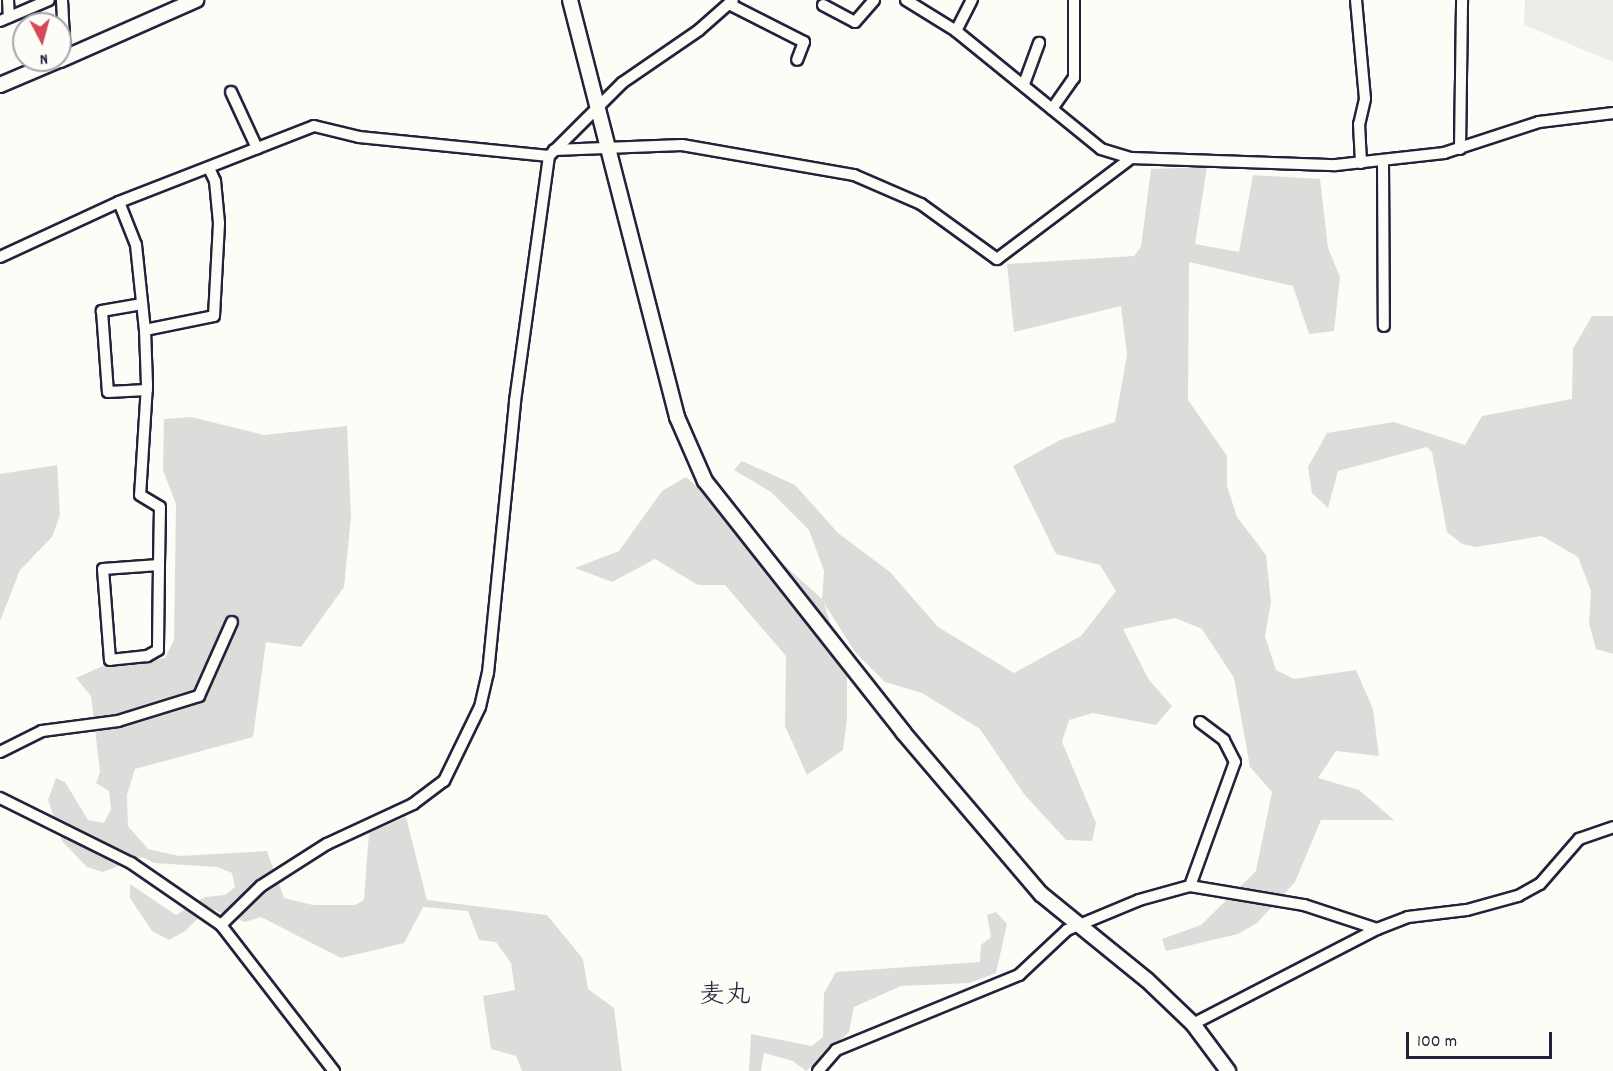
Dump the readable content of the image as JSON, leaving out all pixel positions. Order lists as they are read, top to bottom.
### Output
{
  "districts": ["麦丸"],
  "scale_bar": "100 m",
  "north": "bottom"
}
